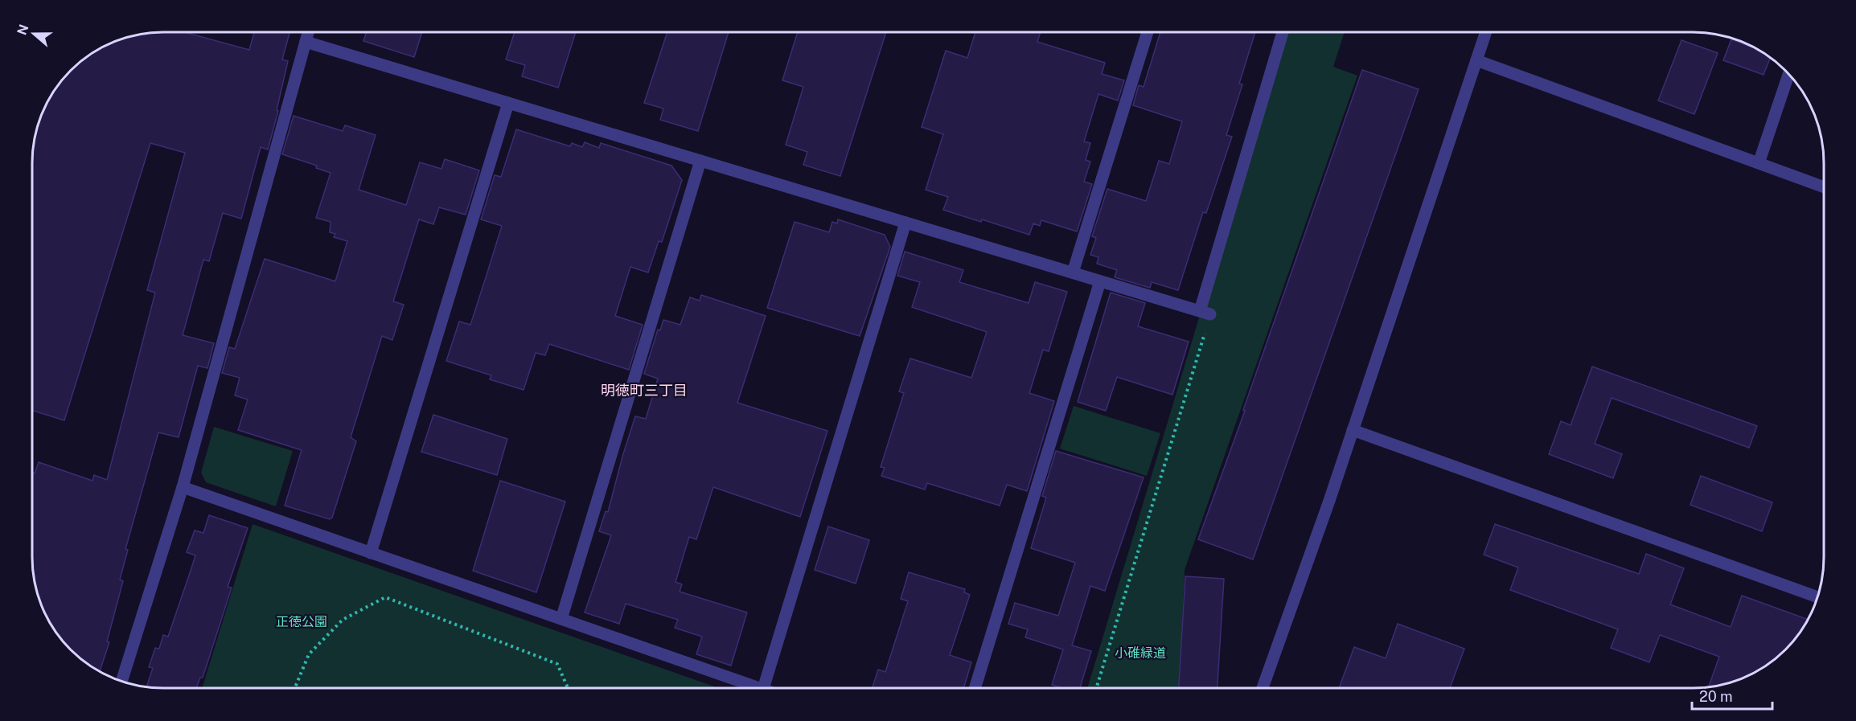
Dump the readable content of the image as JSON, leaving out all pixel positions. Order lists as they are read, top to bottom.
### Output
{
  "districts": ["明徳町三丁目"],
  "parks": ["正徳公園", "小碓緑道"],
  "scale_bar": "20 m",
  "north": "left"
}
